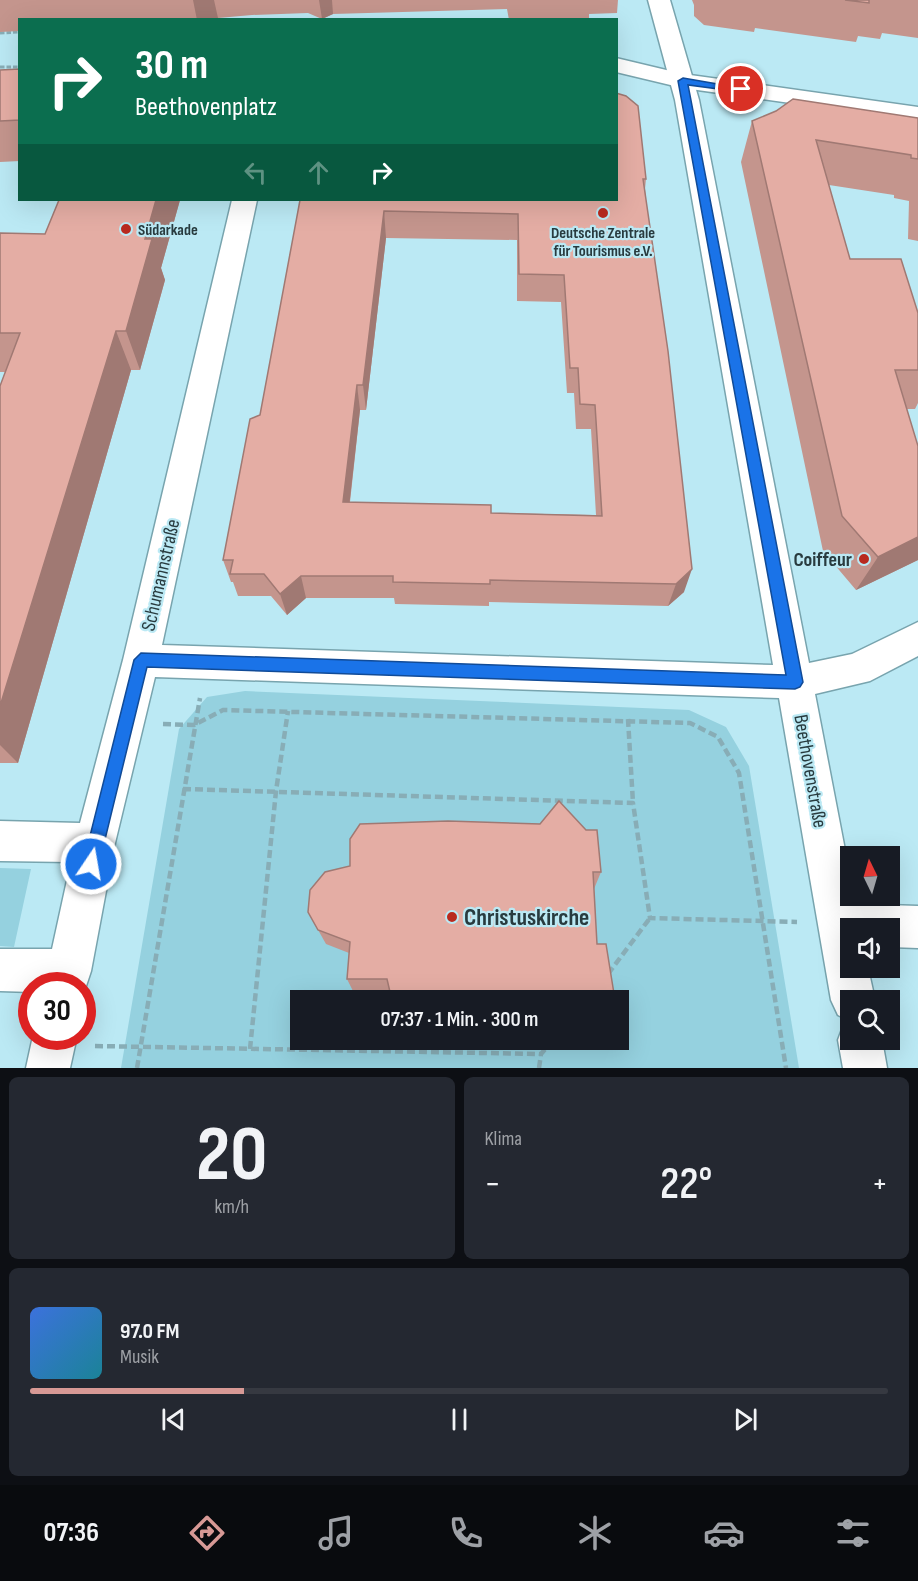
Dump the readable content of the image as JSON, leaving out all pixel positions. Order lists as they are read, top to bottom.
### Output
{
  "streets": {
    "street": ["Schumannstraße", "Beethovenstraße"]
  },
  "places": [
    "Deutsche Zentrale für Tourismus e.V.",
    "Südarkade",
    "Coiffeur",
    "Christuskirche"
  ],
  "north": "top",
  "page": {
    "turn": ["30 m", "Beethovenplatz"],
    "limit": "30",
    "trip": "07:37 · 1 Min. · 300 m",
    "tile": [
      ["20", "km/h"],
      "Klima"
    ],
    "heat": ["−", "22°", "+"],
    "song": ["97.0 FM", "Musik"],
    "tabs": "07:36"
  }
}
